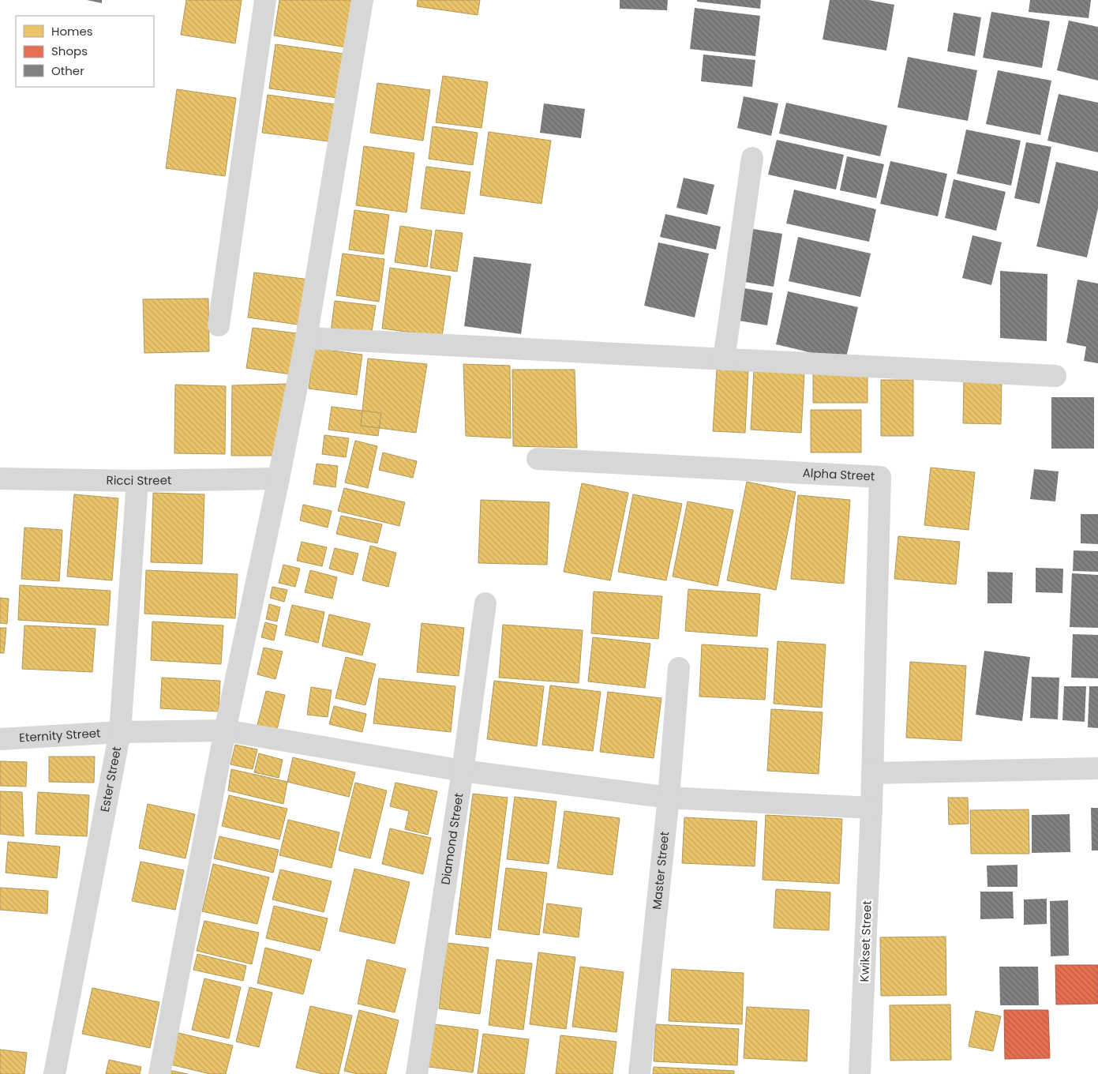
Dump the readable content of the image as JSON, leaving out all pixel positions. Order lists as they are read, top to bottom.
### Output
{
  "streets": {
    "street": [
      "Alpha Street",
      "Ricci Street",
      "Eternity Street",
      "Ester Street",
      "Diamond Street",
      "Master Street",
      "Kwikset Street"
    ]
  },
  "crossings": [
    ["Alpha Street", "Eternity Street"],
    ["Alpha Street", "Kwikset Street"],
    ["Ricci Street", "Ester Street"],
    ["Eternity Street", "Ester Street"],
    ["Eternity Street", "Diamond Street"],
    ["Eternity Street", "Master Street"],
    ["Eternity Street", "Kwikset Street"]
  ],
  "legend": ["Homes", "Shops", "Other"]
}
